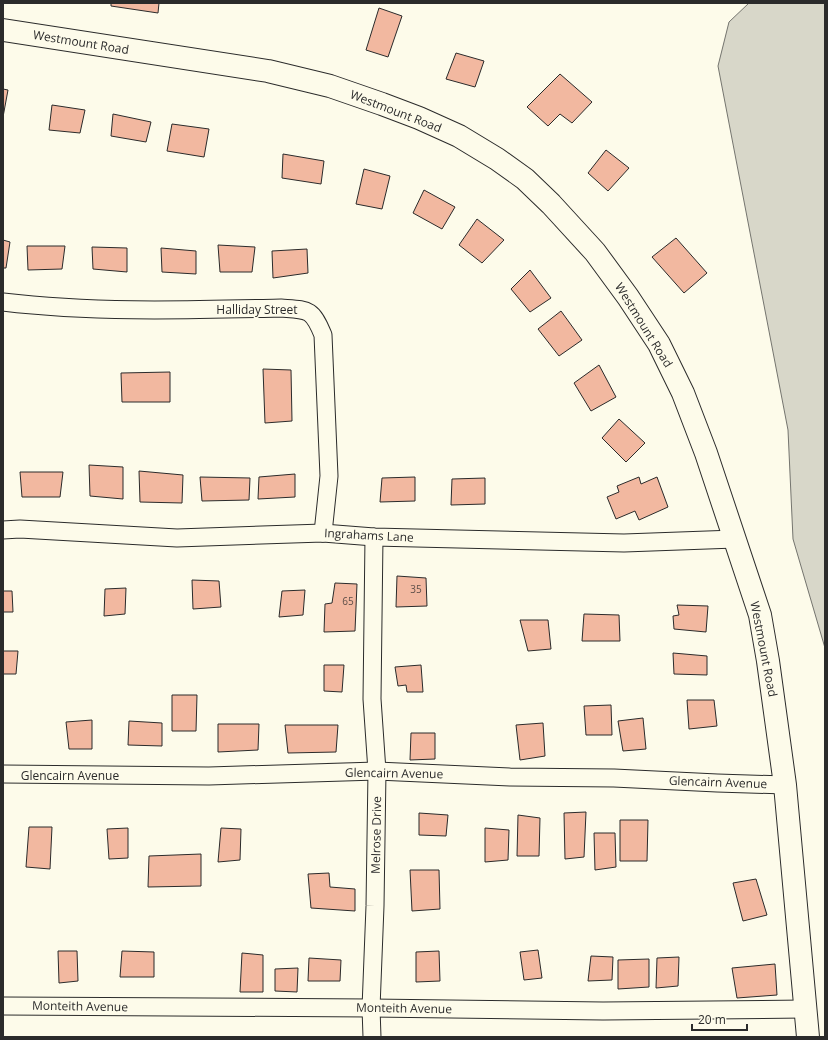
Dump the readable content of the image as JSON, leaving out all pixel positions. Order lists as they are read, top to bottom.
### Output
{
  "streets": {
    "main road": ["Westmount Road"],
    "street": [
      "Halliday Street",
      "Ingrahams Lane",
      "Glencairn Avenue",
      "Melrose Drive",
      "Monteith Avenue"
    ]
  },
  "crossings": [
    ["Westmount Road", "Ingrahams Lane"],
    ["Westmount Road", "Glencairn Avenue"],
    ["Westmount Road", "Monteith Avenue"],
    ["Halliday Street", "Ingrahams Lane"],
    ["Ingrahams Lane", "Melrose Drive"],
    ["Glencairn Avenue", "Melrose Drive"],
    ["Melrose Drive", "Monteith Avenue"]
  ],
  "house_numbers": ["35", "65"],
  "scale_bar": "20 m"
}
